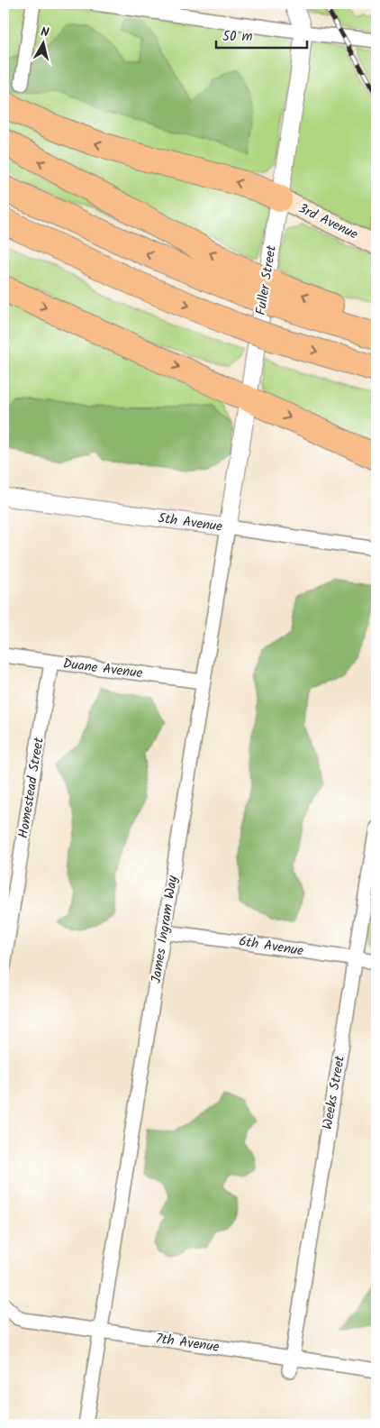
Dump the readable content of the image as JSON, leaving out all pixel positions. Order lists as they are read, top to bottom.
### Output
{
  "streets": {
    "main road": ["3rd Avenue"],
    "street": [
      "Fuller Street",
      "5th Avenue",
      "Duane Avenue",
      "Homestead Street",
      "James Ingram Way",
      "6th Avenue",
      "Weeks Street",
      "7th Avenue"
    ]
  },
  "crossings": [
    ["3rd Avenue", "Fuller Street"],
    ["Fuller Street", "5th Avenue"],
    ["Fuller Street", "James Ingram Way"],
    ["5th Avenue", "James Ingram Way"],
    ["Duane Avenue", "Homestead Street"],
    ["Duane Avenue", "James Ingram Way"],
    ["James Ingram Way", "6th Avenue"],
    ["James Ingram Way", "7th Avenue"],
    ["6th Avenue", "Weeks Street"],
    ["Weeks Street", "7th Avenue"]
  ],
  "scale_bar": "50 m",
  "north": "top"
}
